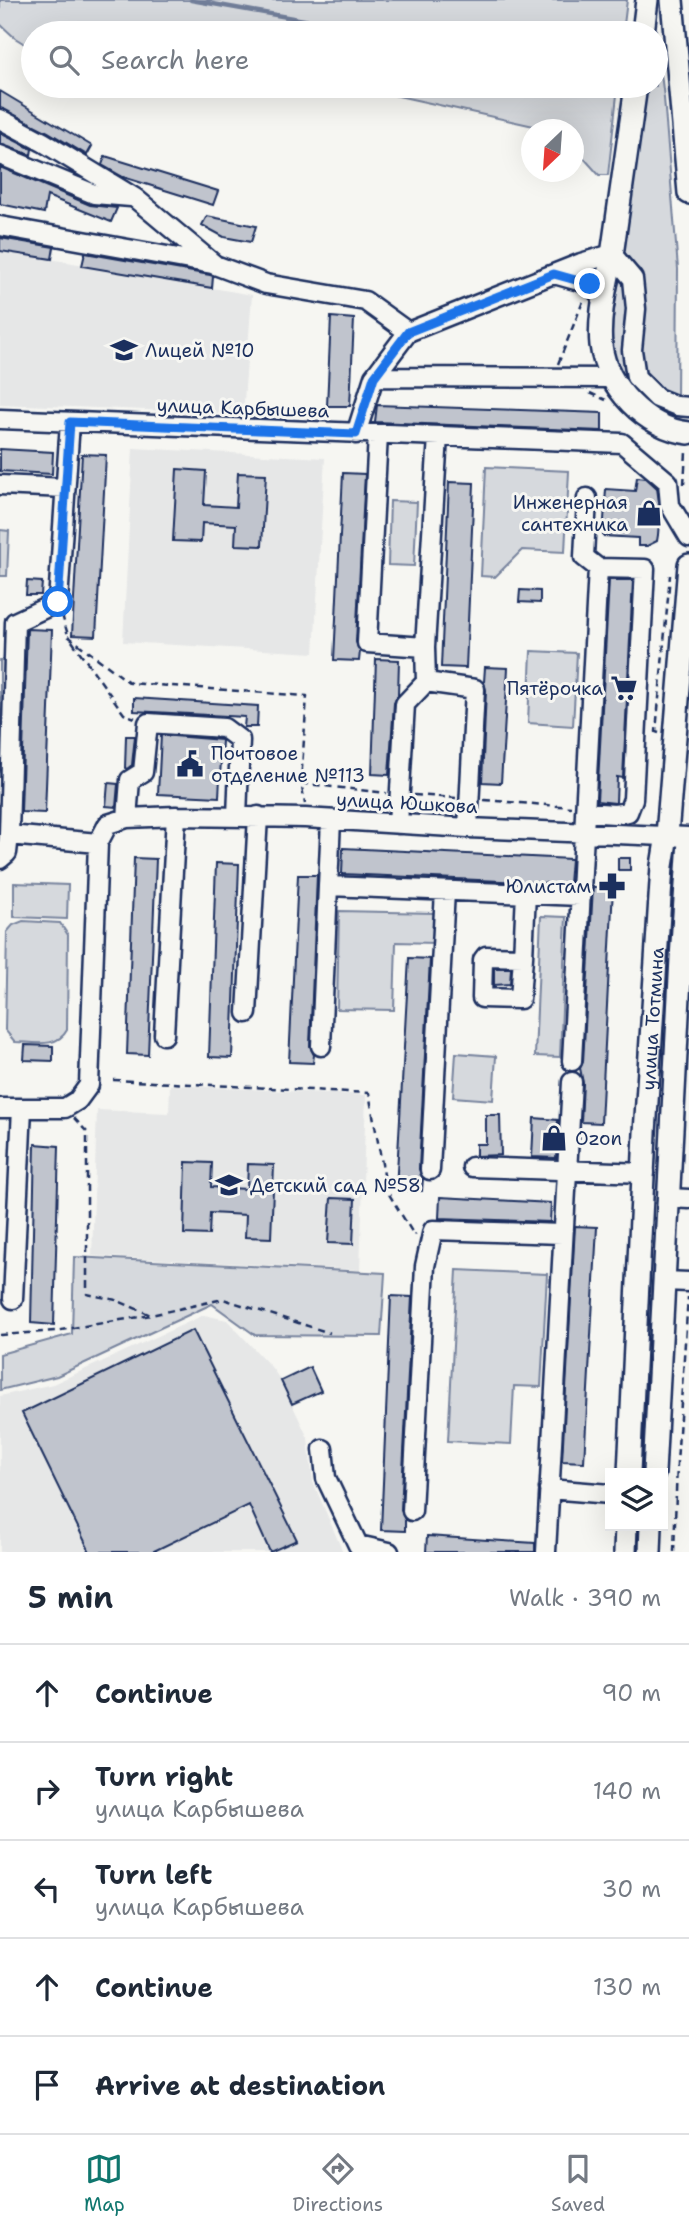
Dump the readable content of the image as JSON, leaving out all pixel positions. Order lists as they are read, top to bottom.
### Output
{
  "streets": {
    "main road": ["улица Тотмина"],
    "street": ["улица Карбышева", "улица Юшкова"]
  },
  "crossings": [
    ["улица Юшкова", "улица Тотмина"]
  ],
  "places": {
    "school or university": ["Лицей №10", "Детский сад №58"],
    "shop": ["Инженерная сантехника", "Ozon"],
    "supermarket": ["Пятёрочка"],
    "public building": ["Почтовое отделение №113"],
    "pharmacy": ["Юлистам"]
  },
  "north": "bottom left",
  "page": {
    "search": "Search here",
    "heading": ["5 min", "Walk · 390 m"],
    "list": [
      ["Continue", "90 m"],
      ["Turn right", "улица Карбышева", "140 m"],
      ["Turn left", "улица Карбышева", "30 m"],
      ["Continue", "130 m"],
      "Arrive at destination"
    ],
    "nav": ["Map", "Directions", "Saved"]
  }
}
